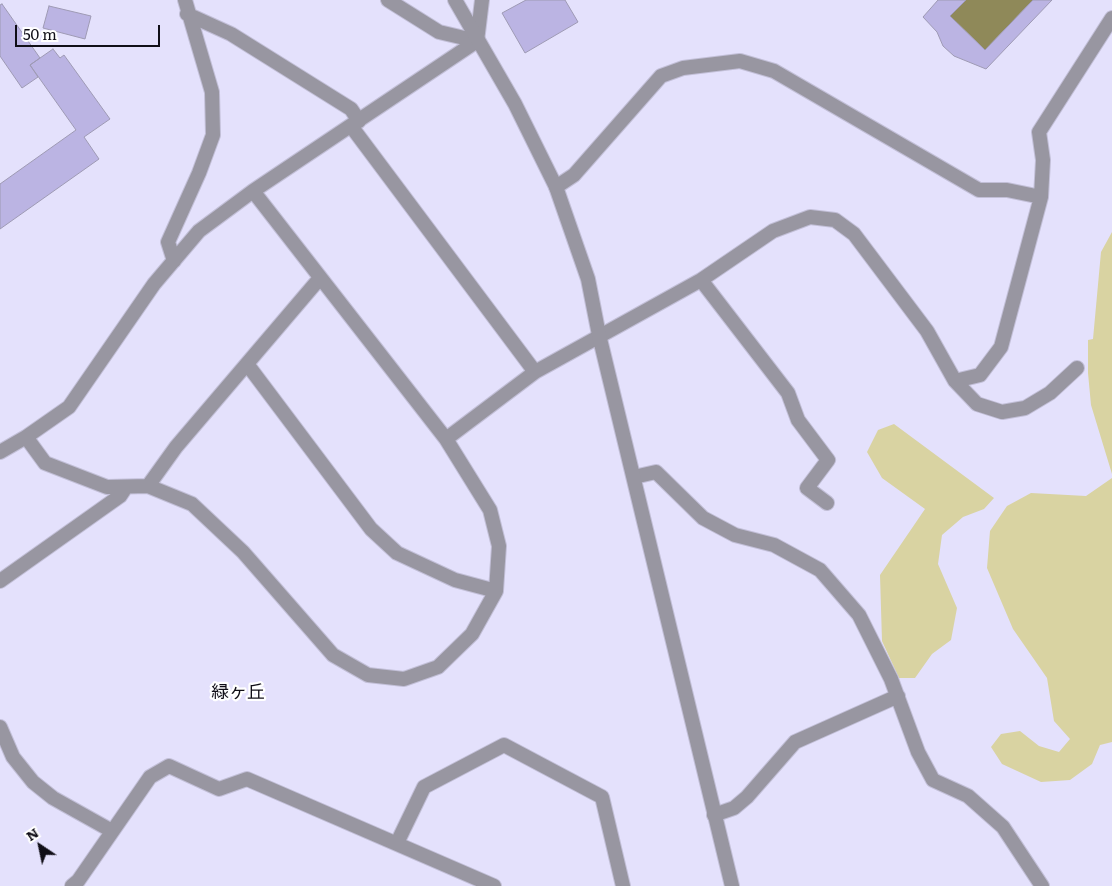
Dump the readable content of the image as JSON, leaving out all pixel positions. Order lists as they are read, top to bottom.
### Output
{
  "districts": ["緑ヶ丘"],
  "scale_bar": "50 m",
  "north": "top left"
}
